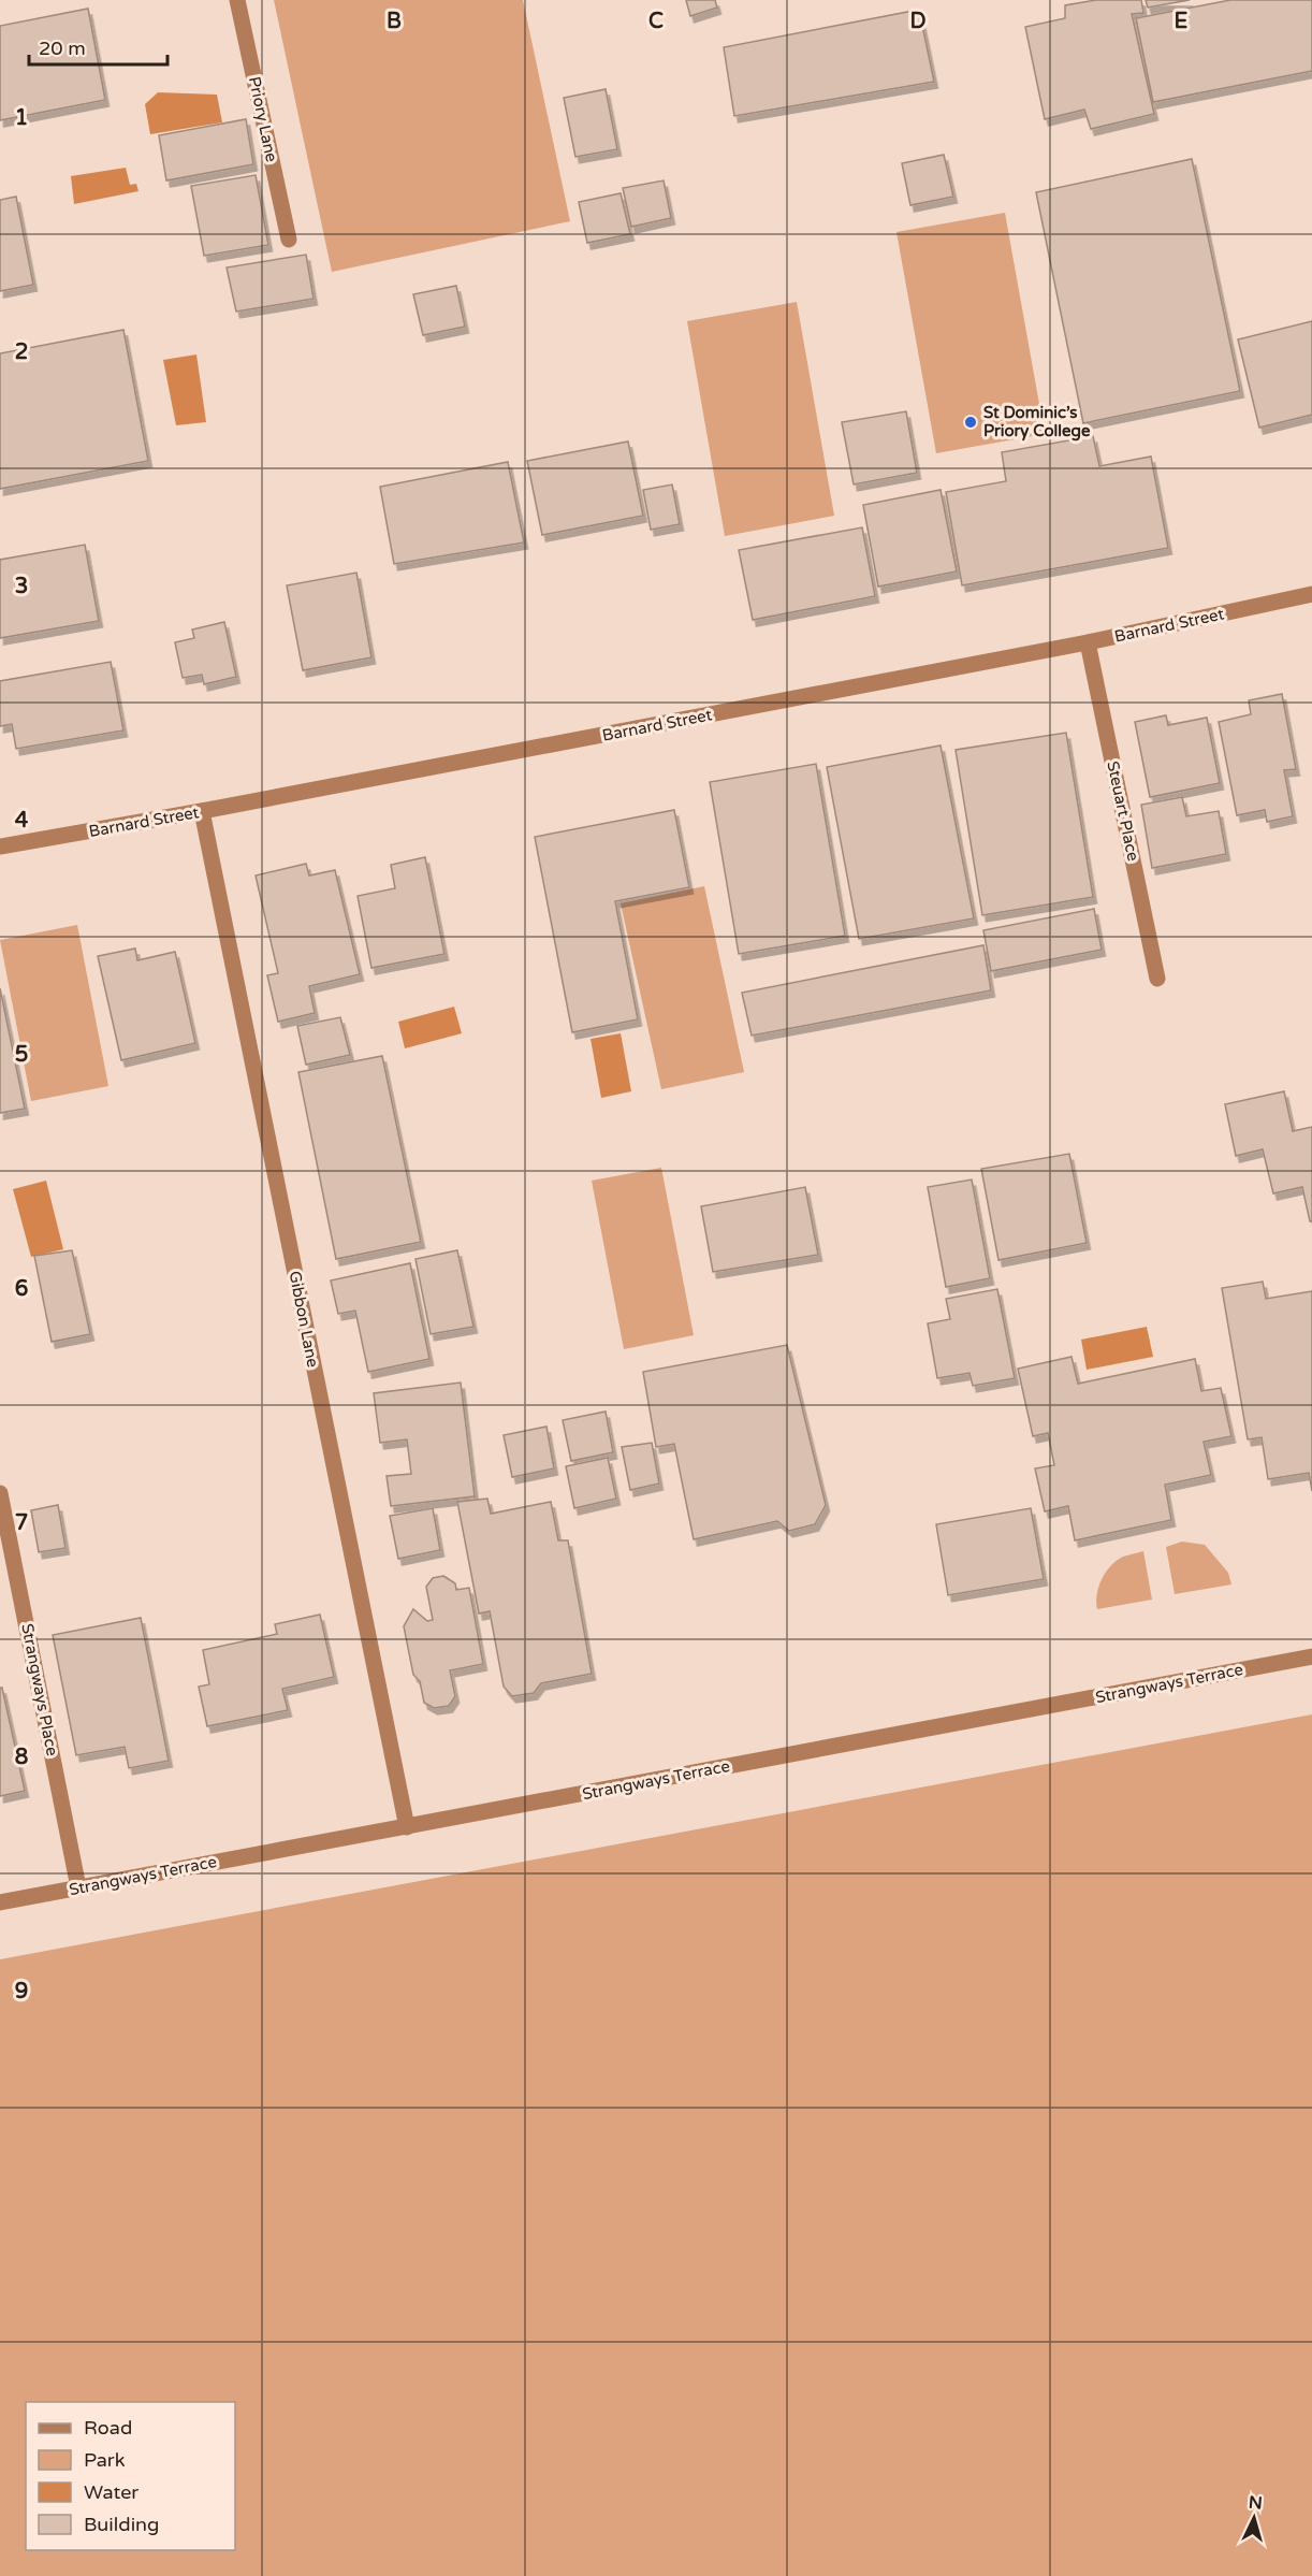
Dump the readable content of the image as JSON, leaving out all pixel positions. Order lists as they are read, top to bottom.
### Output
{
  "streets": {
    "street": [
      "Priory Lane",
      "Barnard Street",
      "Steuart Place",
      "Gibbon Lane",
      "Strangways Terrace",
      "Strangways Place"
    ]
  },
  "crossings": [
    ["Barnard Street", "Steuart Place"],
    ["Barnard Street", "Gibbon Lane"],
    ["Gibbon Lane", "Strangways Terrace"],
    ["Strangways Terrace", "Strangways Place"]
  ],
  "places": ["St Dominic’s Priory College"],
  "legend": [
    "Road",
    "Park",
    "Water",
    "Building"
  ],
  "scale_bar": "20 m",
  "north": "top",
  "grid": {
    "columns": [
      "B",
      "C",
      "D",
      "E"
    ],
    "rows": [
      "1",
      "2",
      "3",
      "4",
      "5",
      "6",
      "7",
      "8",
      "9"
    ]
  }
}
